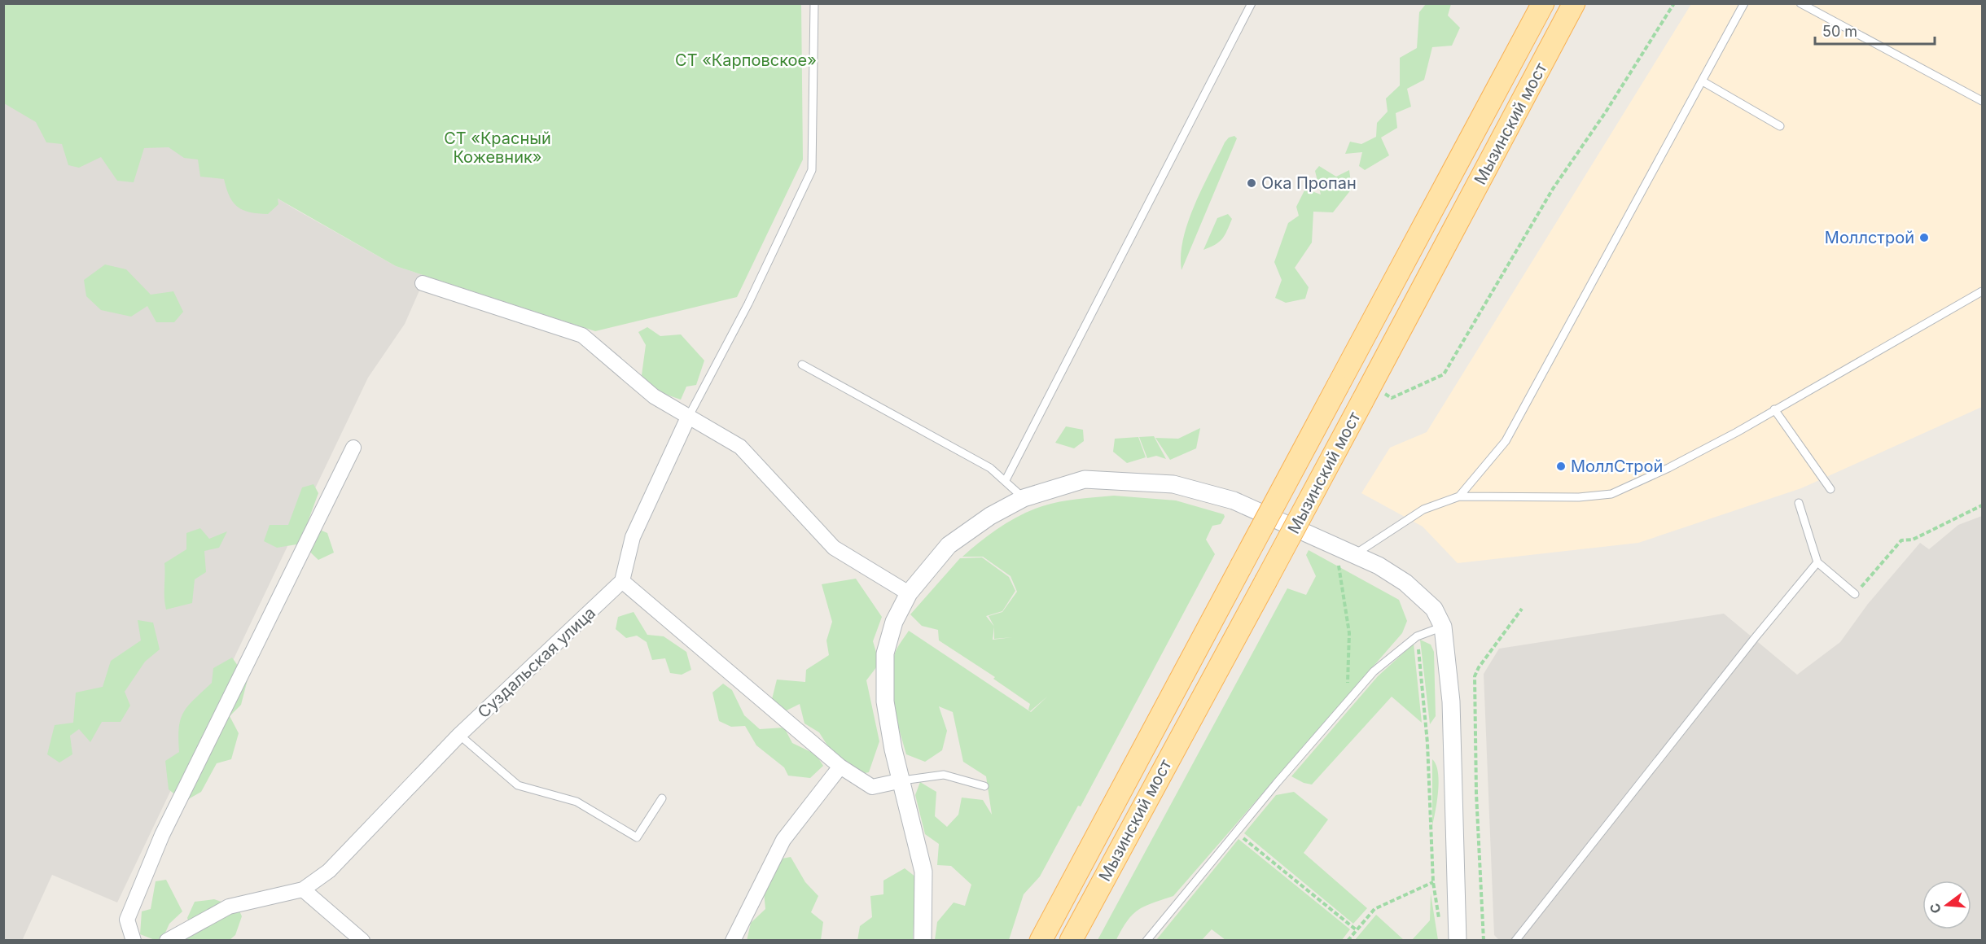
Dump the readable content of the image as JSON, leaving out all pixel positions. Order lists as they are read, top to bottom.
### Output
{
  "streets": {
    "main road": ["Мызинский мост"],
    "street": ["Суздальская улица"]
  },
  "parks": ["СТ «Карповское»", "СТ «Красный Кожевник»"],
  "places": ["Ока Пропан", "Моллcтрой", "МоллСтрой"],
  "scale_bar": "50 m",
  "north": "left"
}
